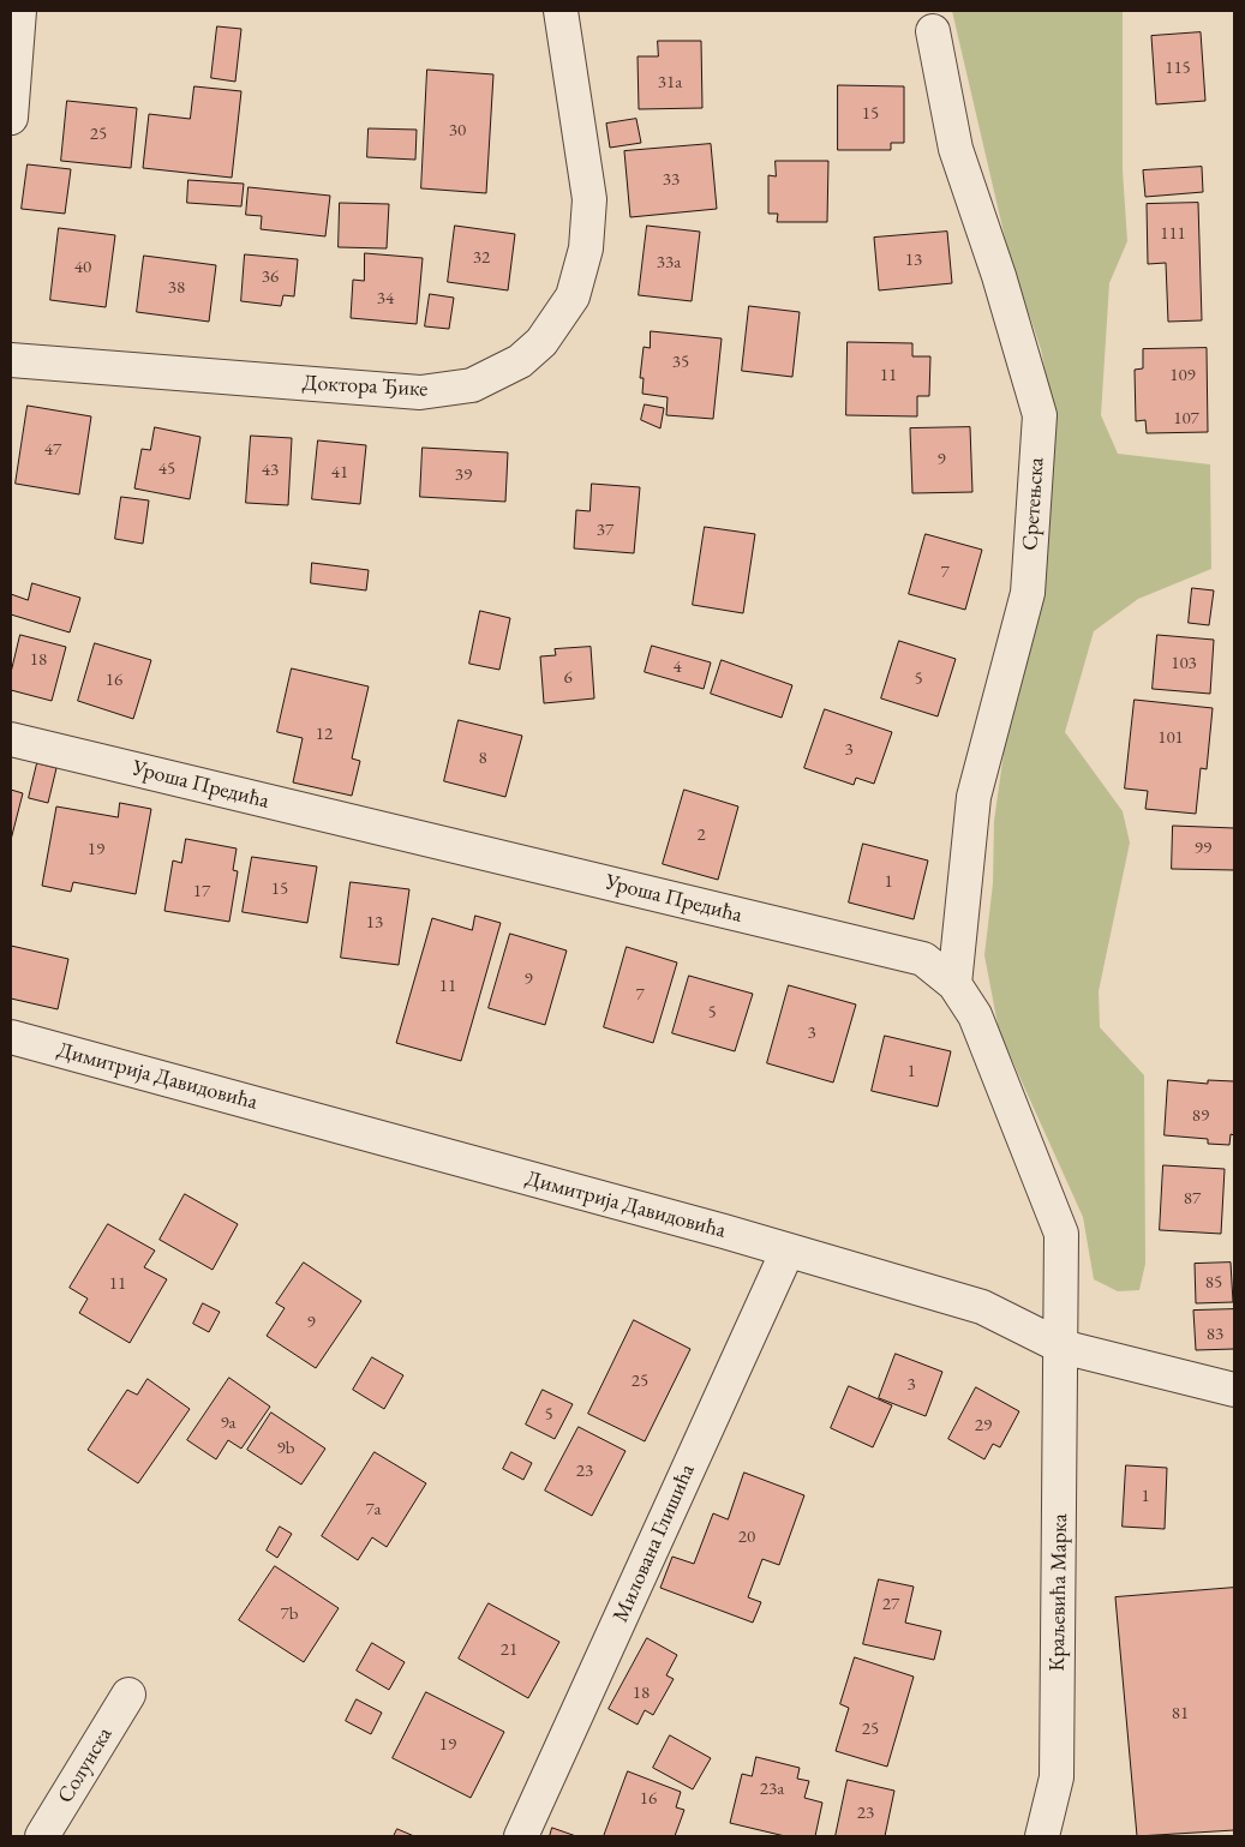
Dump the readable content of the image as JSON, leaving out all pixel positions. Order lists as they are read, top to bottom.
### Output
{
  "streets": {
    "street": [
      "Доктора Ђике",
      "Сретењска",
      "Уроша Предића",
      "Димитрија Давидовића",
      "Милована Глишића",
      "Краљевића Марка",
      "Солунска"
    ]
  },
  "crossings": [
    ["Сретењска", "Уроша Предића"],
    ["Уроша Предића", "Димитрија Давидовића"],
    ["Уроша Предића", "Краљевића Марка"],
    ["Димитрија Давидовића", "Милована Глишића"],
    ["Димитрија Давидовића", "Краљевића Марка"]
  ],
  "house_numbers": [
    "115",
    "31a",
    "15",
    "30",
    "25",
    "33",
    "111",
    "32",
    "13",
    "33a",
    "40",
    "36",
    "38",
    "34",
    "35",
    "11",
    "109",
    "107",
    "47",
    "9",
    "45",
    "43",
    "41",
    "39",
    "37",
    "7",
    "18",
    "103",
    "4",
    "6",
    "5",
    "16",
    "12",
    "101",
    "3",
    "8",
    "2",
    "99",
    "19",
    "1",
    "15",
    "17",
    "13",
    "9",
    "11",
    "7",
    "5",
    "3",
    "1",
    "89",
    "87",
    "85",
    "11",
    "9",
    "83",
    "25",
    "3",
    "5",
    "9a",
    "29",
    "9b",
    "23",
    "1",
    "7a",
    "20",
    "27",
    "7b",
    "21",
    "18",
    "81",
    "25",
    "19",
    "23a",
    "16",
    "23"
  ]
}
